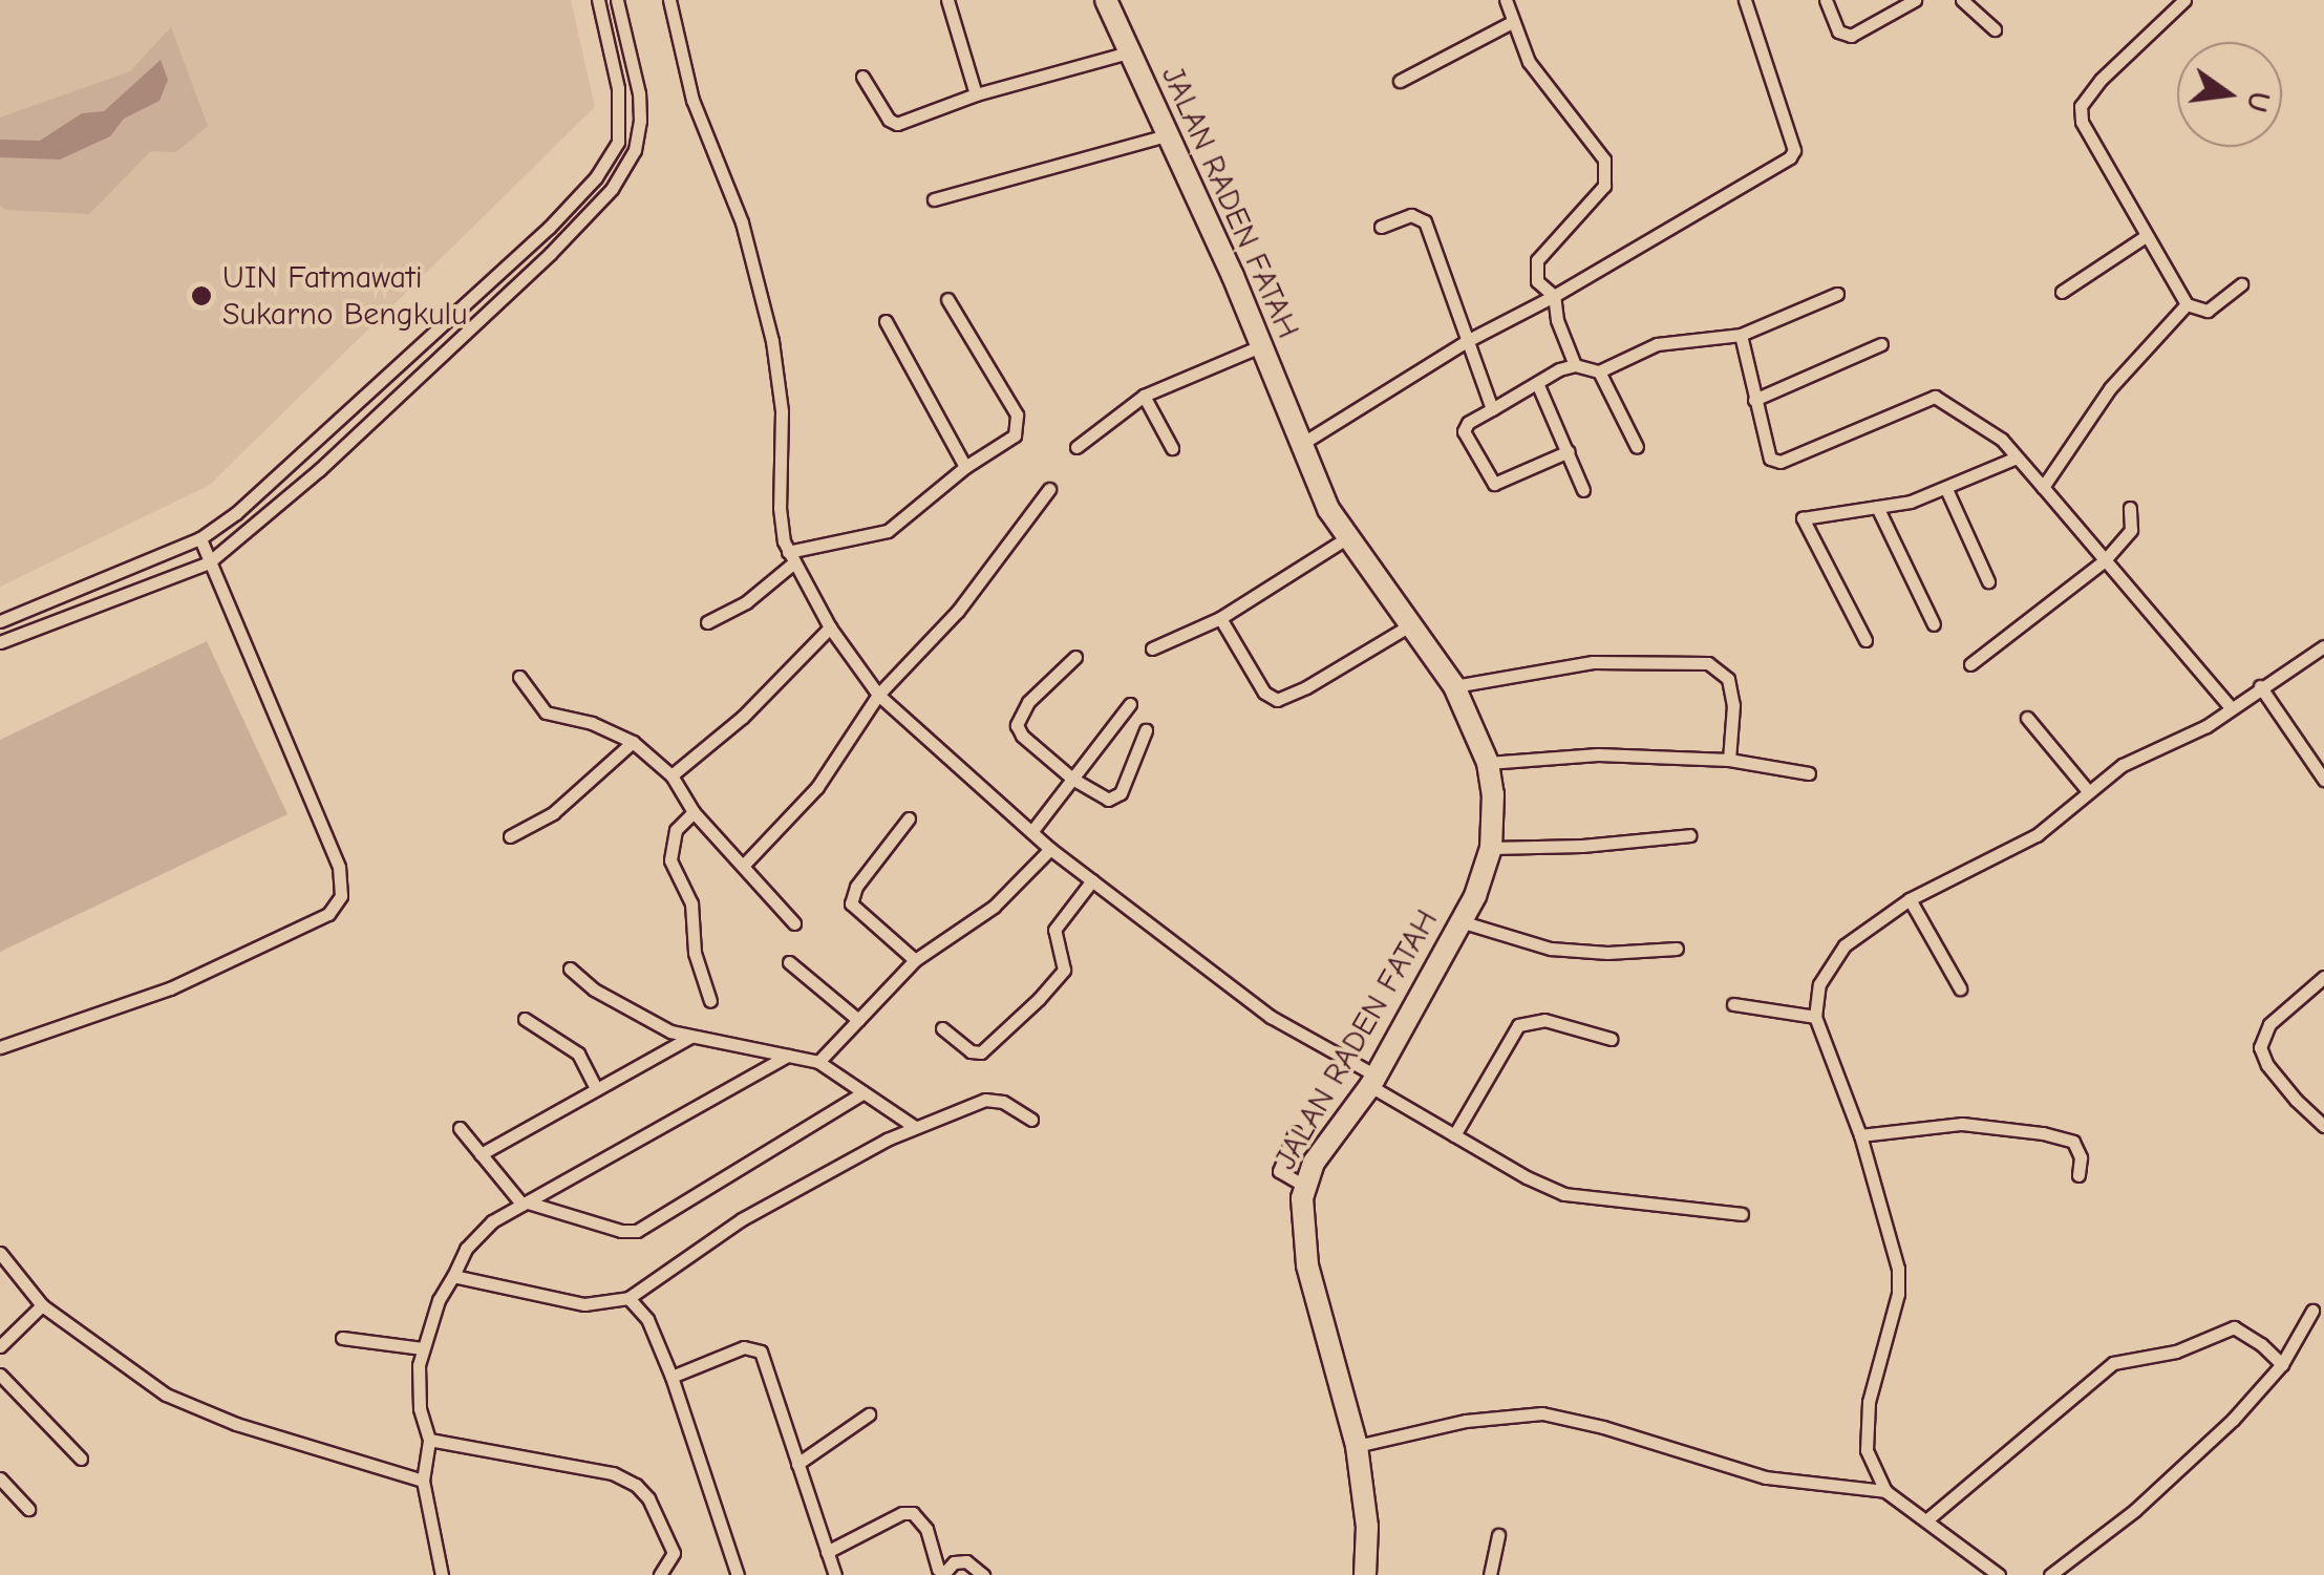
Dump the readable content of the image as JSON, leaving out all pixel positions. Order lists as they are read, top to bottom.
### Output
{
  "streets": {
    "highway": ["JALAN RADEN FATAH"]
  },
  "places": ["UIN Fatmawati Sukarno Bengkulu"],
  "north": "right"
}
